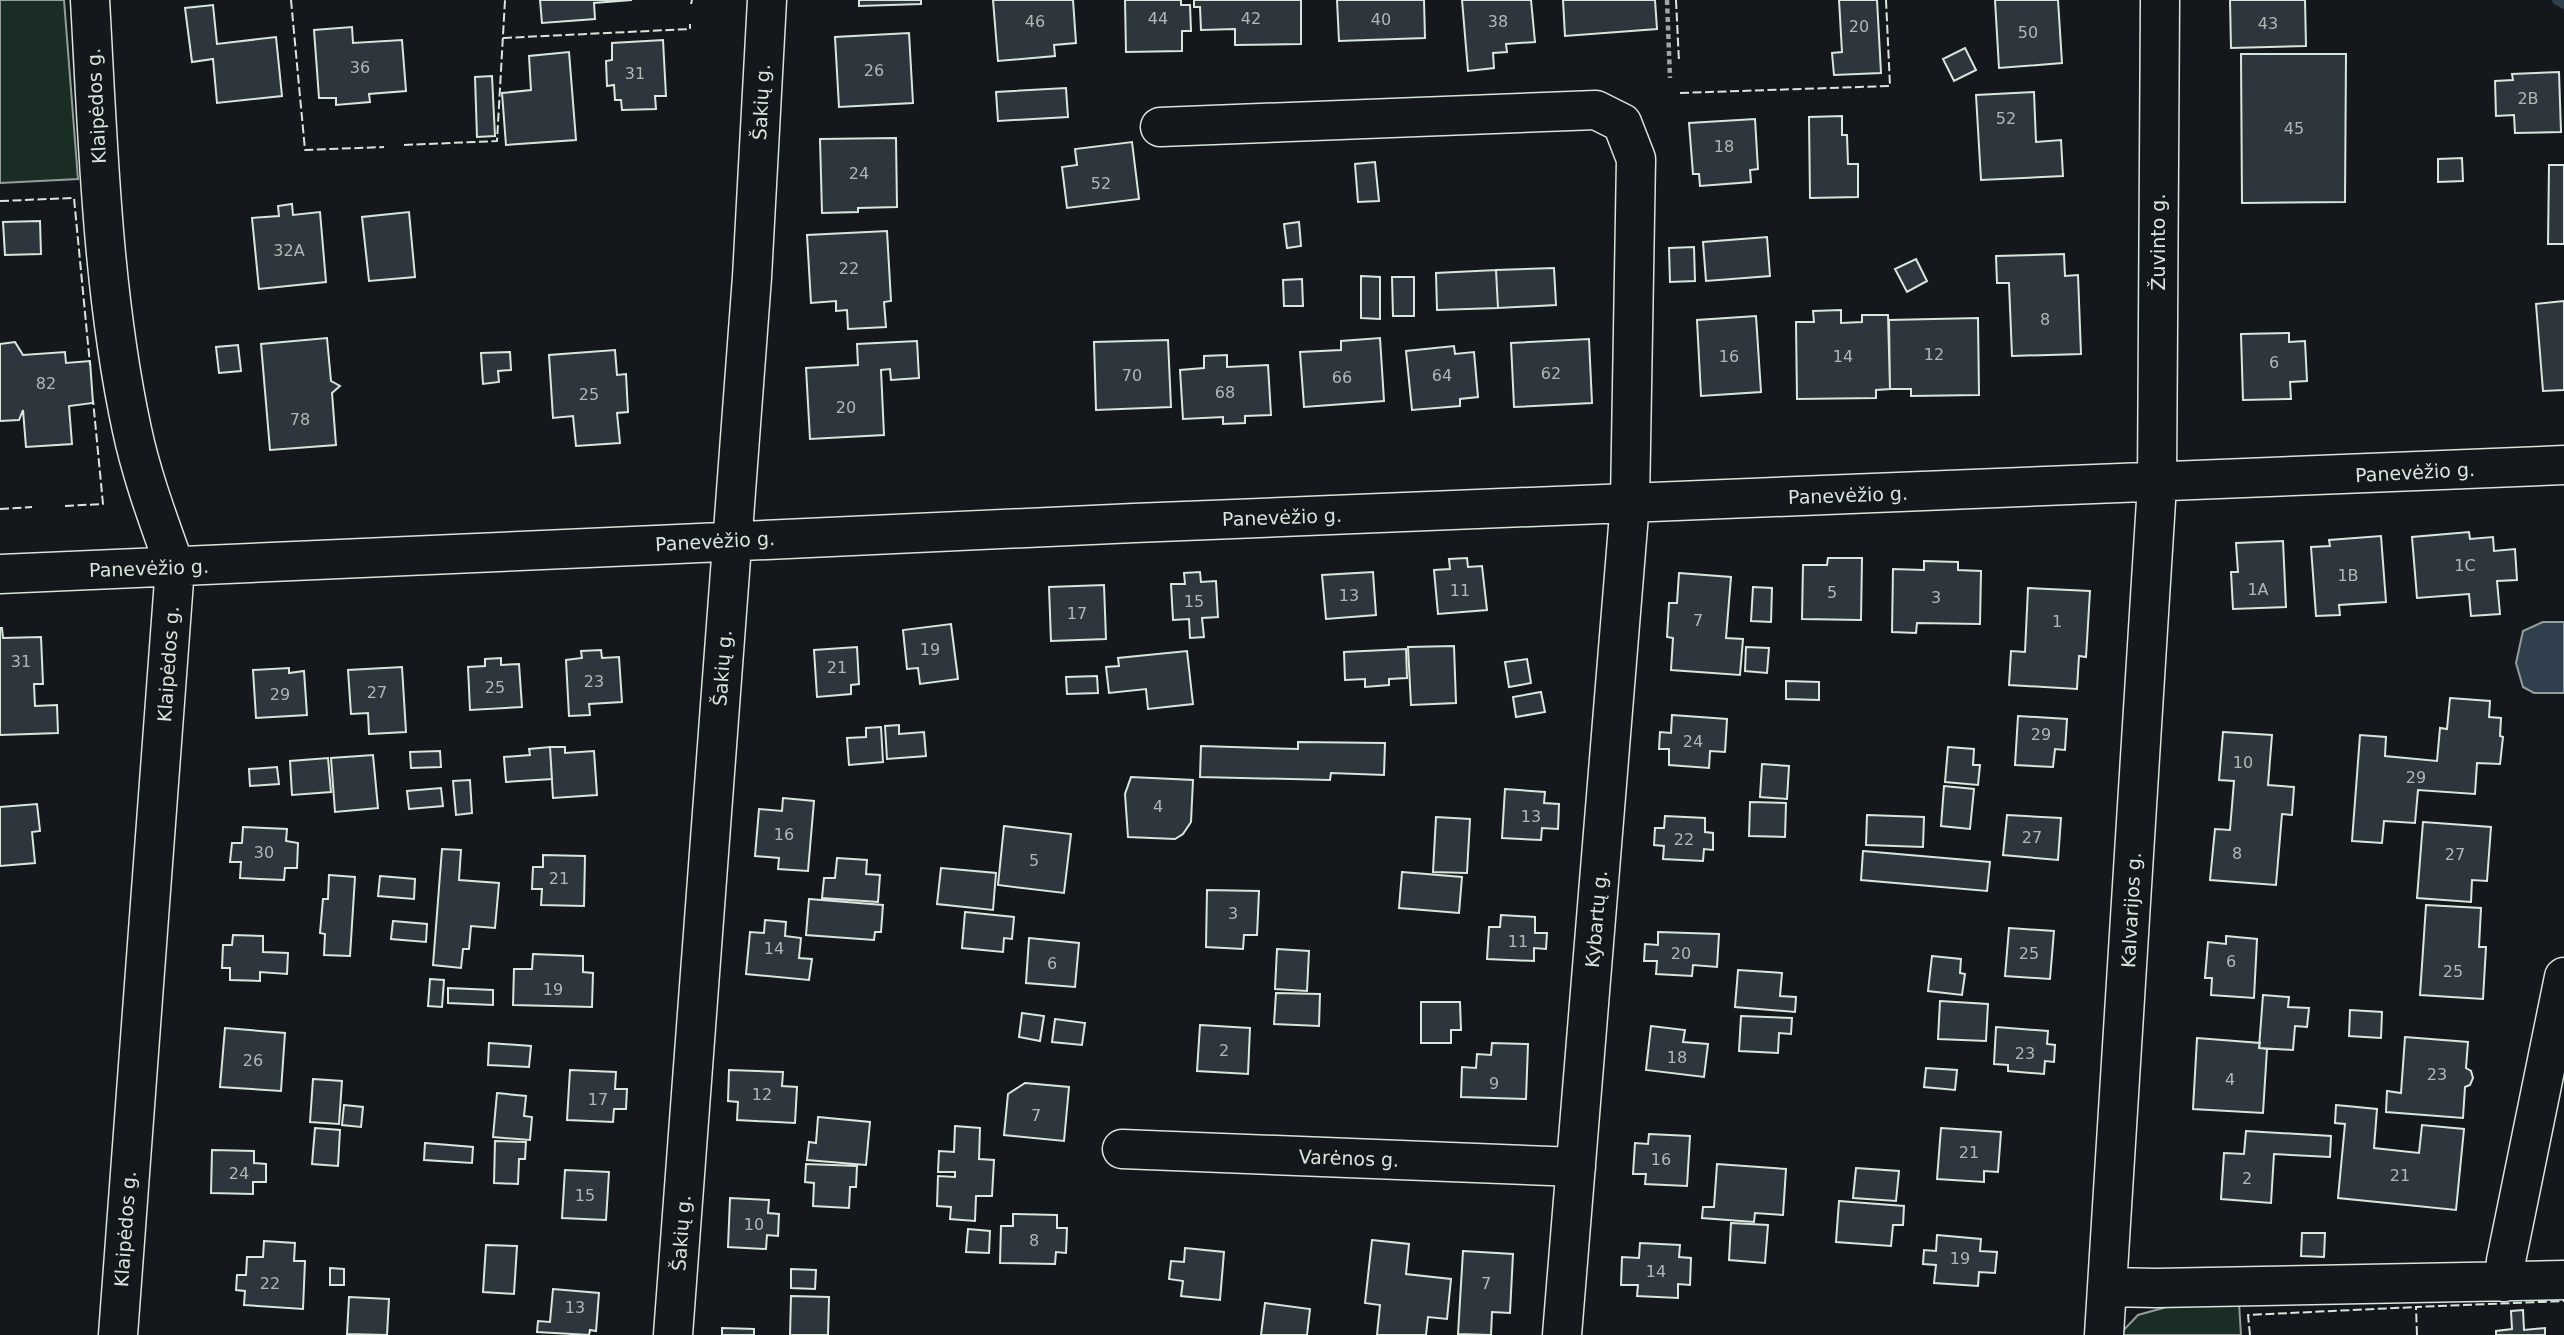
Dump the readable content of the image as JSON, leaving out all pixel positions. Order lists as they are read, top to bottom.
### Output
{
  "streets": {
    "street": [
      "Šakių g.",
      "Klaipėdos g.",
      "Žuvinto g.",
      "Panevėžio g.",
      "Kalvarijos g.",
      "Kybartų g.",
      "Varėnos g."
    ]
  },
  "crossings": [
    ["Šakių g.", "Panevėžio g."],
    ["Klaipėdos g.", "Panevėžio g."],
    ["Žuvinto g.", "Panevėžio g."],
    ["Žuvinto g.", "Kalvarijos g."],
    ["Panevėžio g.", "Kalvarijos g."],
    ["Panevėžio g.", "Kybartų g."],
    ["Kybartų g.", "Varėnos g."]
  ],
  "house_numbers": [
    "44",
    "42",
    "40",
    "46",
    "38",
    "43",
    "20",
    "50",
    "36",
    "26",
    "31",
    "2B",
    "52",
    "45",
    "18",
    "24",
    "52",
    "32A",
    "22",
    "8",
    "12",
    "16",
    "14",
    "6",
    "62",
    "70",
    "64",
    "66",
    "82",
    "68",
    "25",
    "20",
    "78",
    "1C",
    "1B",
    "1A",
    "11",
    "5",
    "13",
    "3",
    "15",
    "17",
    "7",
    "1",
    "19",
    "31",
    "21",
    "23",
    "25",
    "27",
    "29",
    "29",
    "24",
    "10",
    "29",
    "4",
    "13",
    "16",
    "27",
    "22",
    "30",
    "8",
    "27",
    "5",
    "21",
    "3",
    "11",
    "14",
    "20",
    "25",
    "6",
    "6",
    "25",
    "19",
    "2",
    "23",
    "18",
    "26",
    "23",
    "4",
    "9",
    "12",
    "17",
    "7",
    "21",
    "16",
    "24",
    "21",
    "2",
    "15",
    "10",
    "8",
    "19",
    "14",
    "22",
    "7",
    "13"
  ]
}
